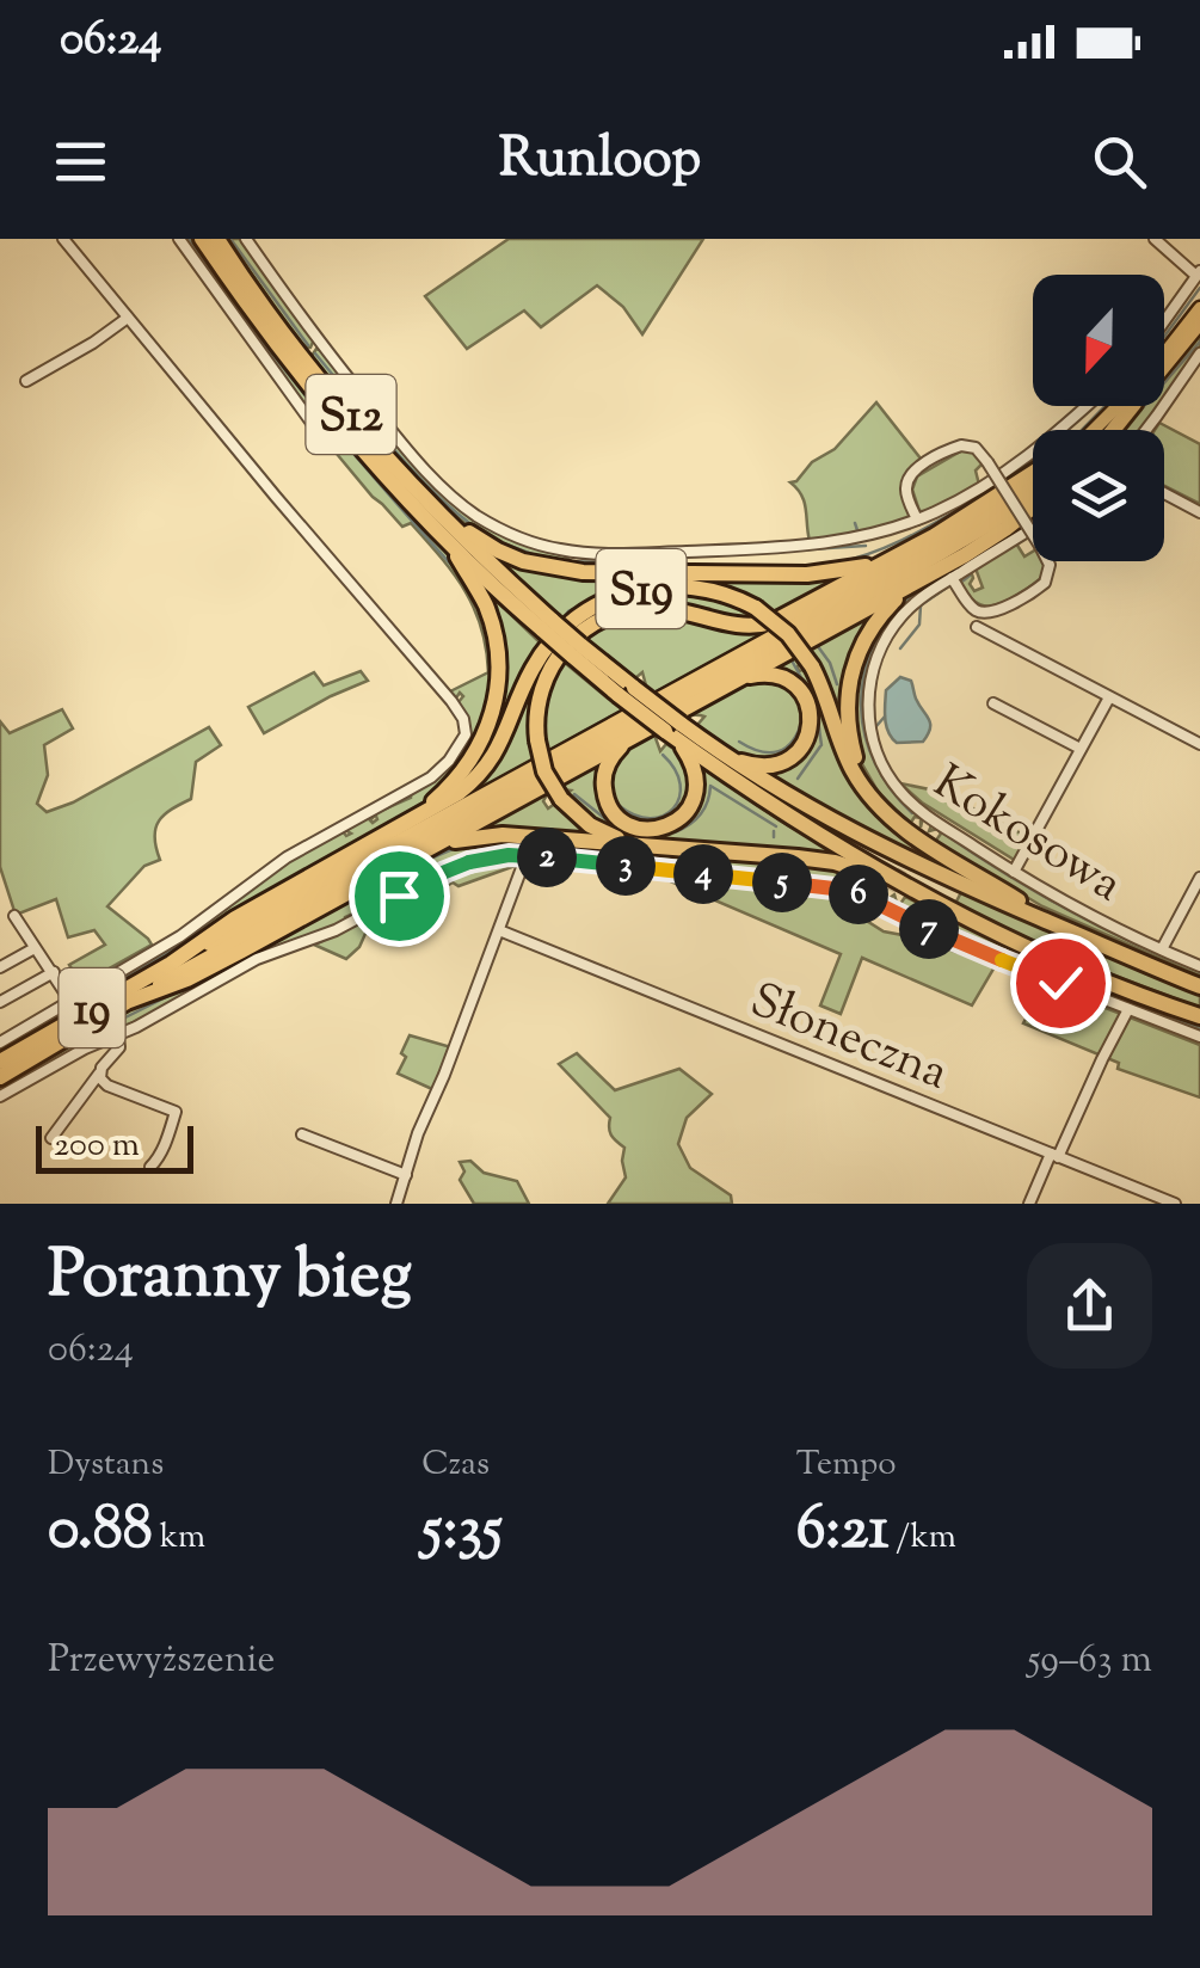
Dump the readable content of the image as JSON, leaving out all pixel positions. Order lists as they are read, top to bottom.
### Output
{
  "streets": {
    "highway": ["S12", "S19", "19"],
    "street": ["Kokosowa", "Słoneczna"]
  },
  "crossings": [
    ["S19", "19"]
  ],
  "scale_bar": "200 m",
  "north": "bottom",
  "page": {
    "status": "06:24",
    "header": "Runloop",
    "pins": [
      "2",
      "3",
      "4",
      "5",
      "6",
      "7"
    ],
    "scale": "200 m",
    "heading": ["Poranny bieg", "06:24"],
    "stats": [
      ["Dystans", "0.88 km"],
      ["Czas", "5:35"],
      ["Tempo", "6:21 /km"]
    ],
    "chart": ["Przewyższenie", "59–63 m"]
  }
}
